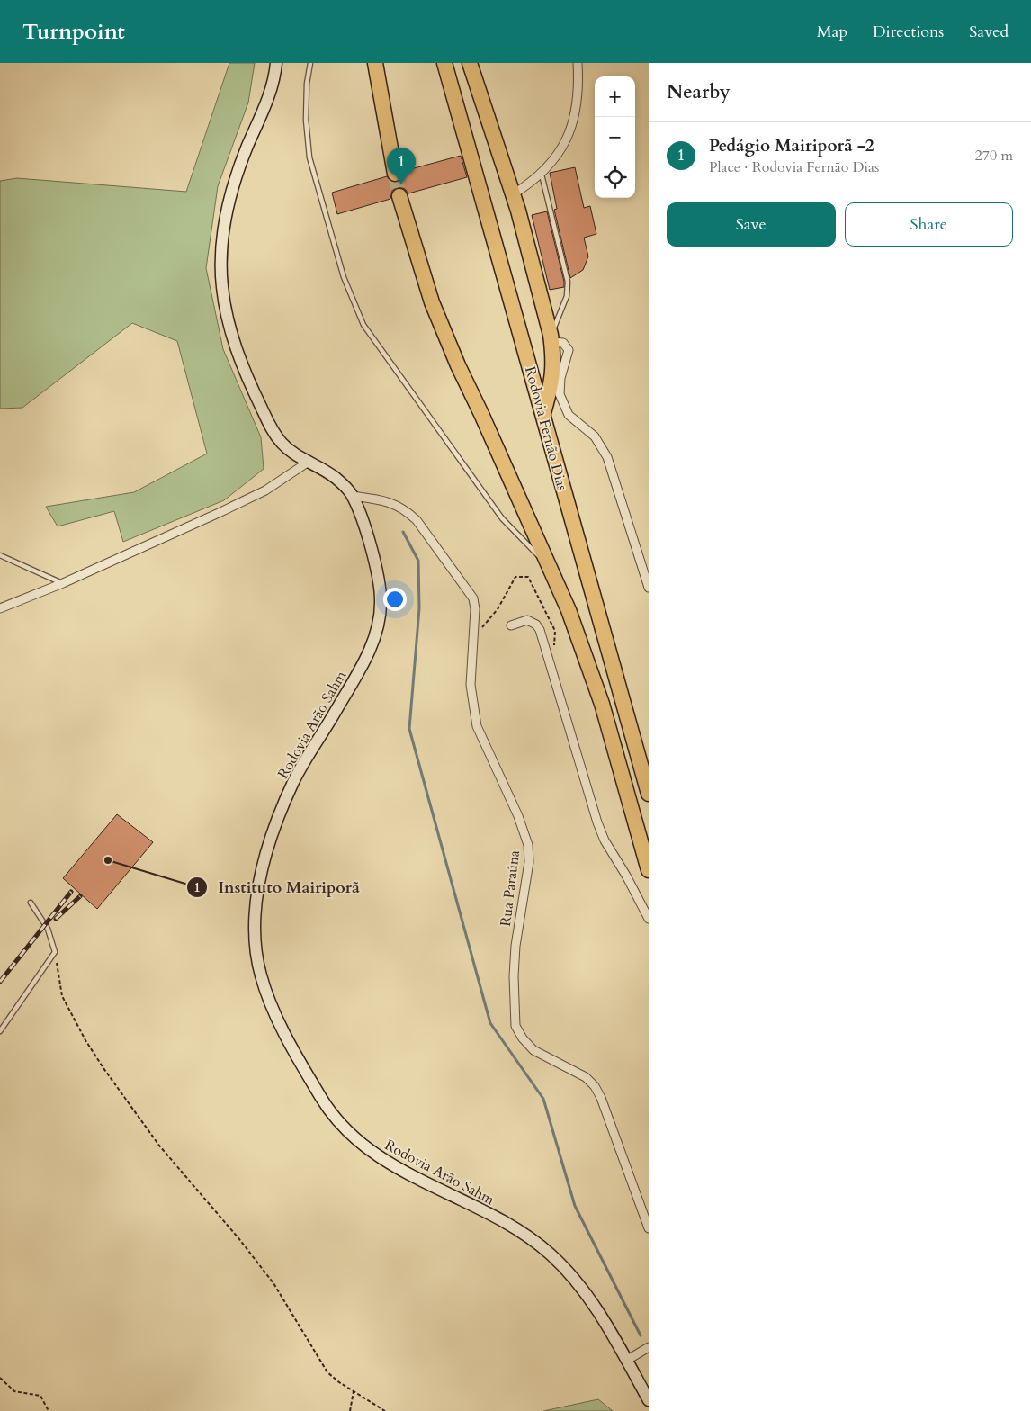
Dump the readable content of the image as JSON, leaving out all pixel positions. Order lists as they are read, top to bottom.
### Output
{
  "streets": {
    "highway": ["Rodovia Fernão Dias"],
    "street": ["Rodovia Arão Sahm", "Rua Paraúna"]
  },
  "crossings": [
    ["Rodovia Arão Sahm", "Rua Paraúna"]
  ],
  "places": ["Instituto Mairiporã"],
  "page": {
    "header": "Turnpoint",
    "nav": ["Map", "Directions", "Saved"],
    "heading": "Nearby",
    "map_buttons": ["+", "−"],
    "list": [
      {
        "mark": "1",
        "name": "Pedágio Mairiporã -2",
        "note": "Place · Rodovia Fernão Dias",
        "value": "270 m"
      }
    ],
    "pins": "1",
    "buttons": ["Save", "Share"]
  }
}
